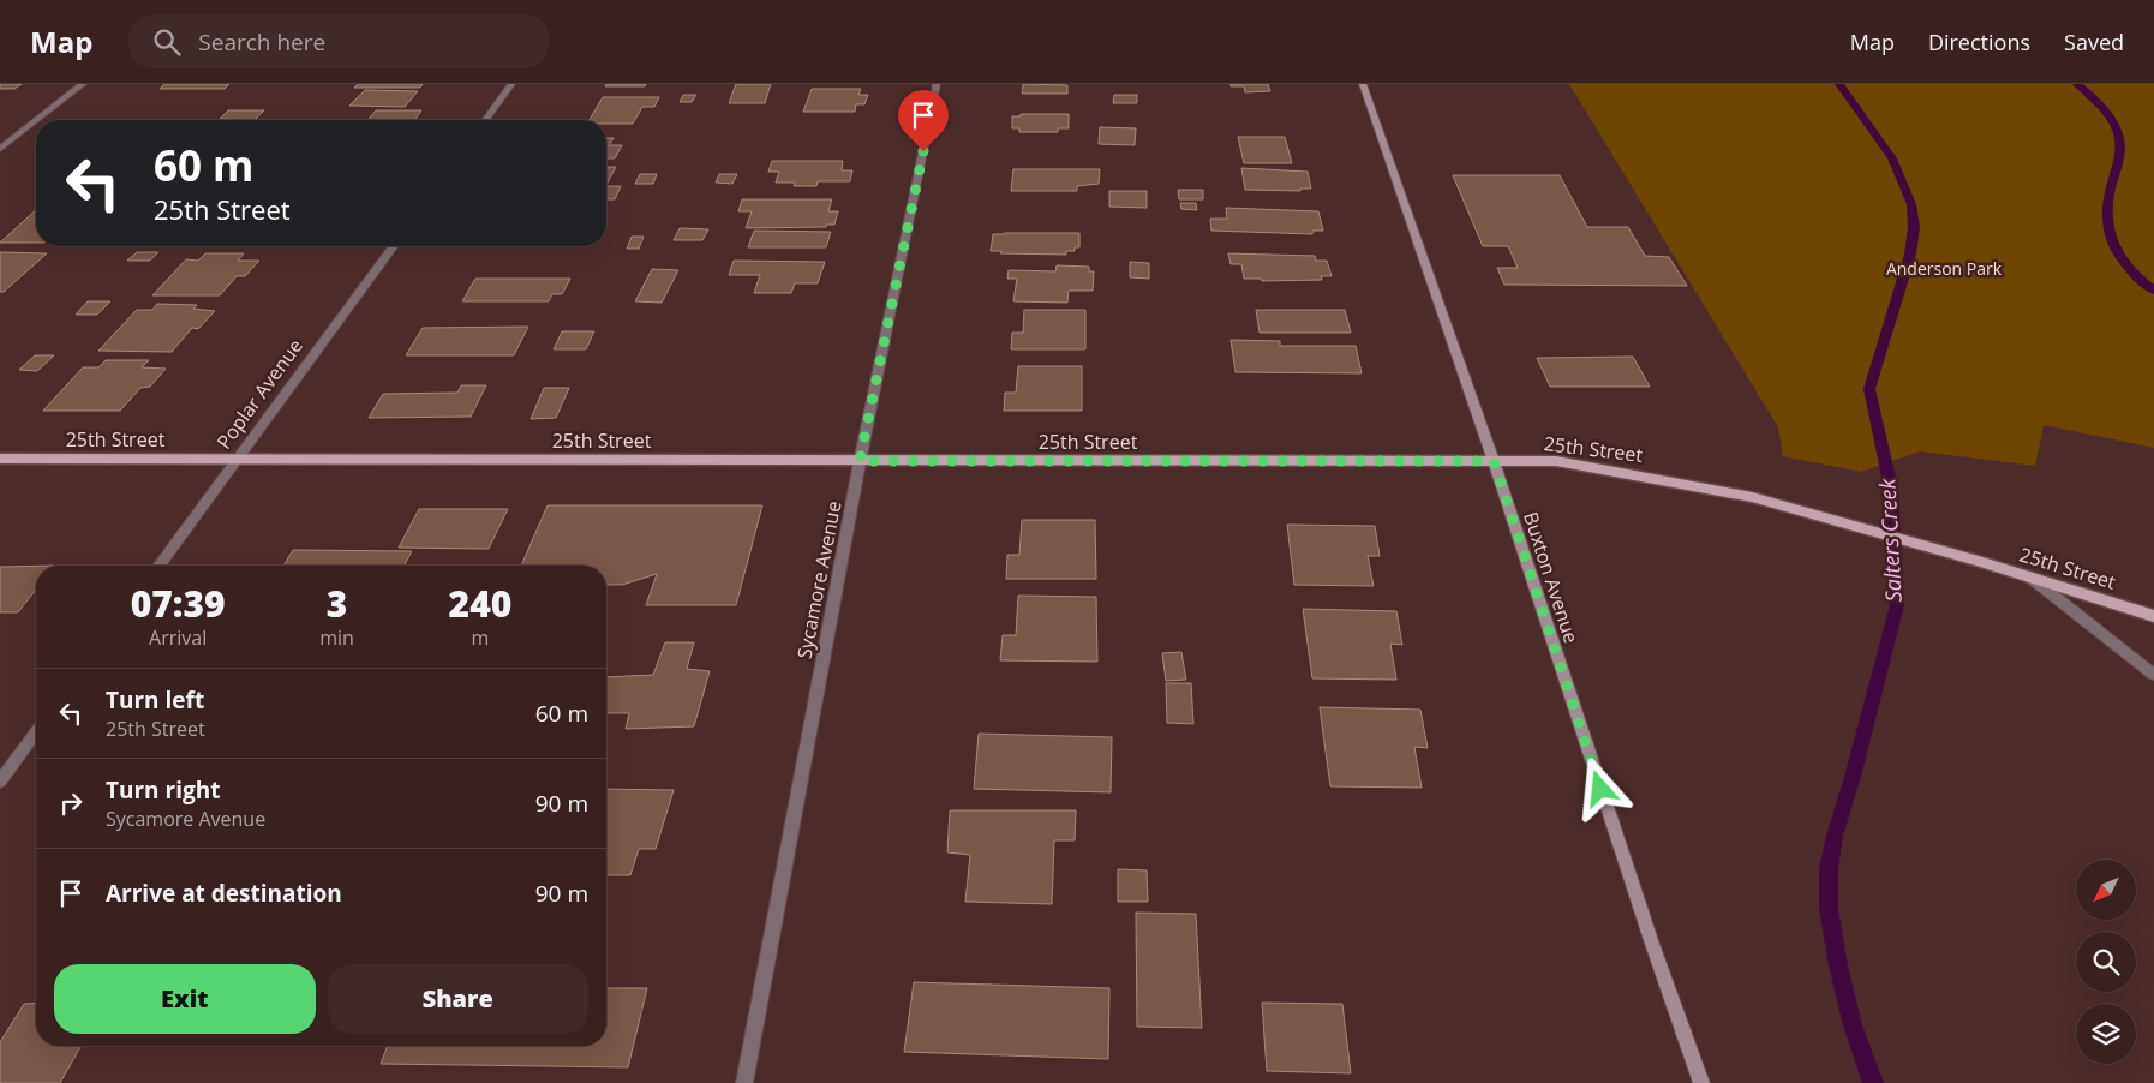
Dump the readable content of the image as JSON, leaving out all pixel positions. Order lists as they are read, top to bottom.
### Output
{
  "streets": {
    "main road": ["25th Street"],
    "street": ["Poplar Avenue", "Buxton Avenue", "Sycamore Avenue"]
  },
  "crossings": [
    ["Poplar Avenue", "25th Street"],
    ["25th Street", "Buxton Avenue"],
    ["25th Street", "Sycamore Avenue"]
  ],
  "water": ["Salters Creek"],
  "parks": ["Anderson Park"],
  "north": "bottom left",
  "page": {
    "header": "Map",
    "search": "Search here",
    "nav": ["Map", "Directions", "Saved"],
    "turn": ["60 m", "25th Street"],
    "eta": [
      "07:39",
      "Arrival",
      "3",
      "min",
      "240",
      "m"
    ],
    "list": [
      {
        "name": "Turn left",
        "note": "25th Street",
        "value": "60 m"
      },
      {
        "name": "Turn right",
        "note": "Sycamore Avenue",
        "value": "90 m"
      },
      {
        "name": "Arrive at destination",
        "value": "90 m"
      }
    ],
    "buttons": ["Exit", "Share"]
  }
}
